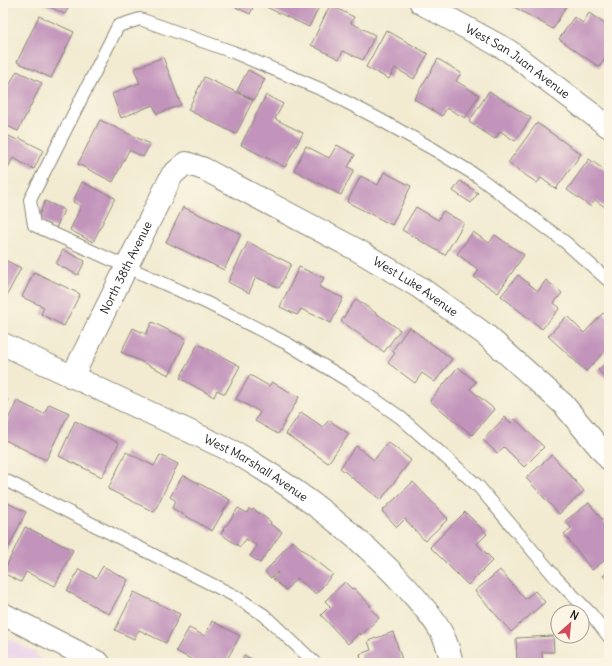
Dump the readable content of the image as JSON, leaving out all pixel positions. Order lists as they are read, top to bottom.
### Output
{
  "streets": {
    "street": [
      "West San Juan Avenue",
      "North 38th Avenue",
      "West Luke Avenue",
      "West Marshall Avenue"
    ]
  },
  "crossings": [
    ["North 38th Avenue", "West Luke Avenue"],
    ["North 38th Avenue", "West Marshall Avenue"]
  ],
  "north": "top right"
}
